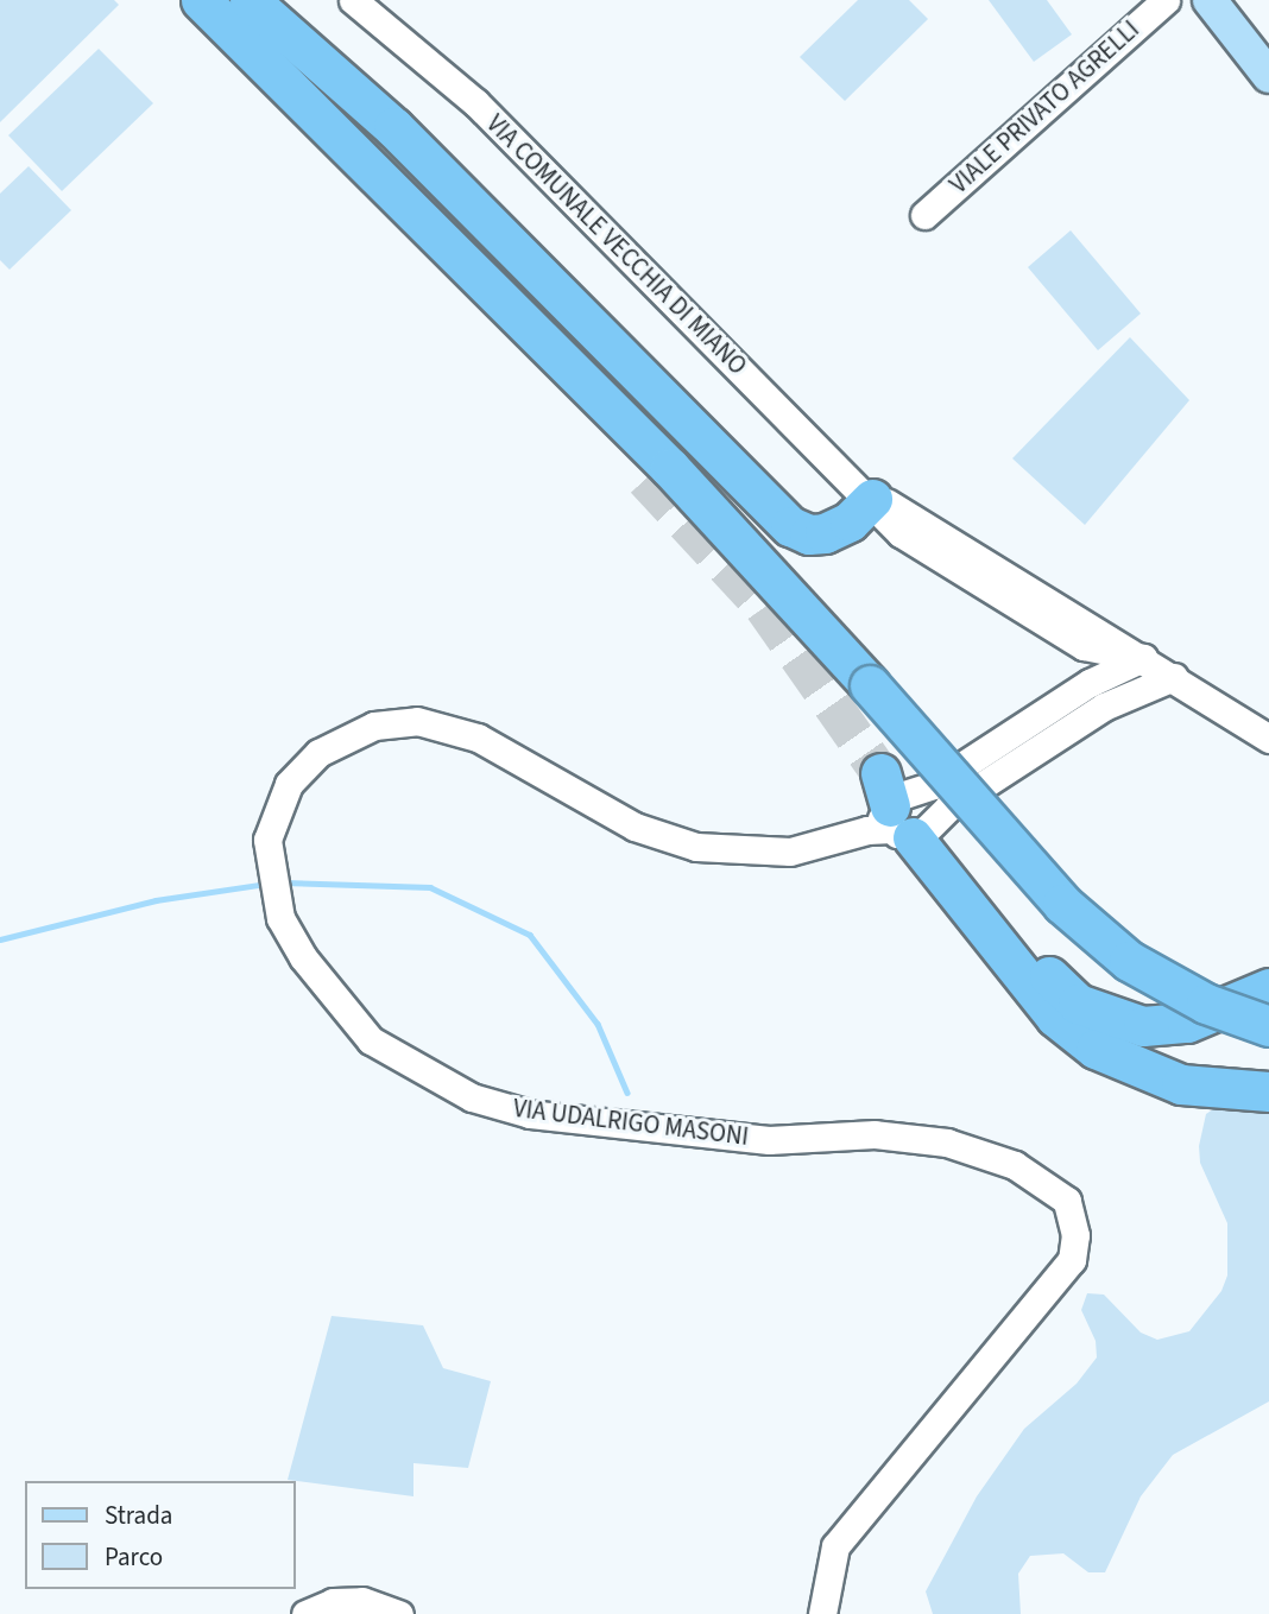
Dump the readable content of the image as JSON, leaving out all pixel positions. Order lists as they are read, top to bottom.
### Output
{
  "streets": {
    "street": ["VIALE PRIVATO AGRELLI", "VIA COMUNALE VECCHIA DI MIANO", "VIA UDALRIGO MASONI"]
  },
  "crossings": [
    ["VIA COMUNALE VECCHIA DI MIANO", "VIA UDALRIGO MASONI"]
  ],
  "legend": ["Strada", "Parco"]
}
